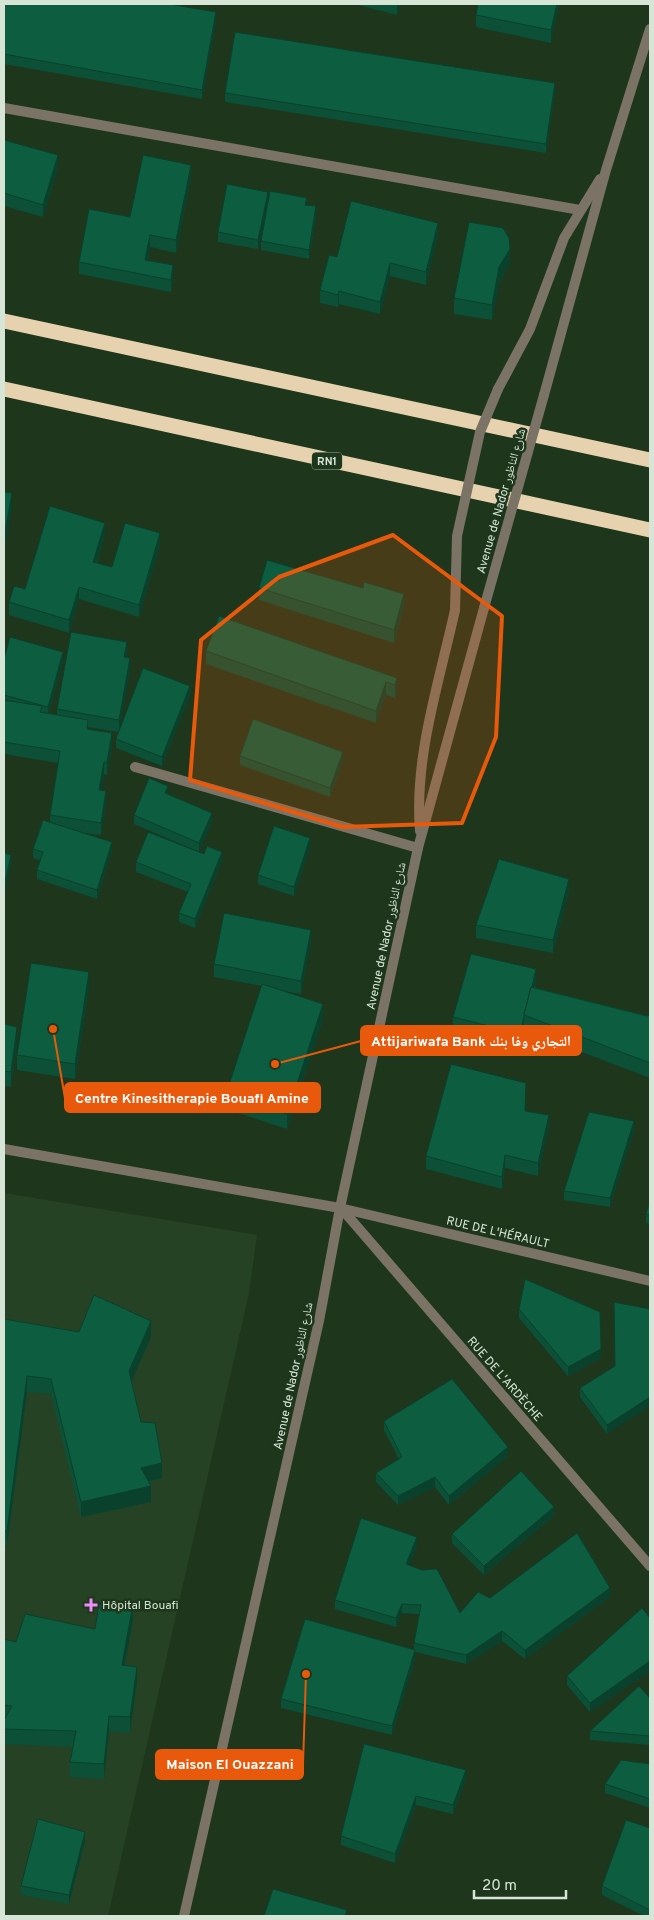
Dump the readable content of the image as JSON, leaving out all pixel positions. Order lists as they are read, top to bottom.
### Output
{
  "streets": {
    "highway": ["RN1"],
    "street": ["Avenue de Nador شارع الناظور", "RUE DE L'HÉRAULT", "RUE DE L'ARDÈCHE"]
  },
  "crossings": [
    ["Avenue de Nador شارع الناظور", "RUE DE L'HÉRAULT"],
    ["Avenue de Nador شارع الناظور", "RUE DE L'ARDÈCHE"],
    ["RUE DE L'HÉRAULT", "RUE DE L'ARDÈCHE"]
  ],
  "places": {
    "other": ["Centre Kinesitherapie Bouafi Amine", "Attijariwafa Bank التجاري وفا بنك", "Maison El Ouazzani"],
    "health": ["Hôpital Bouafi"]
  },
  "scale_bar": "20 m"
}
